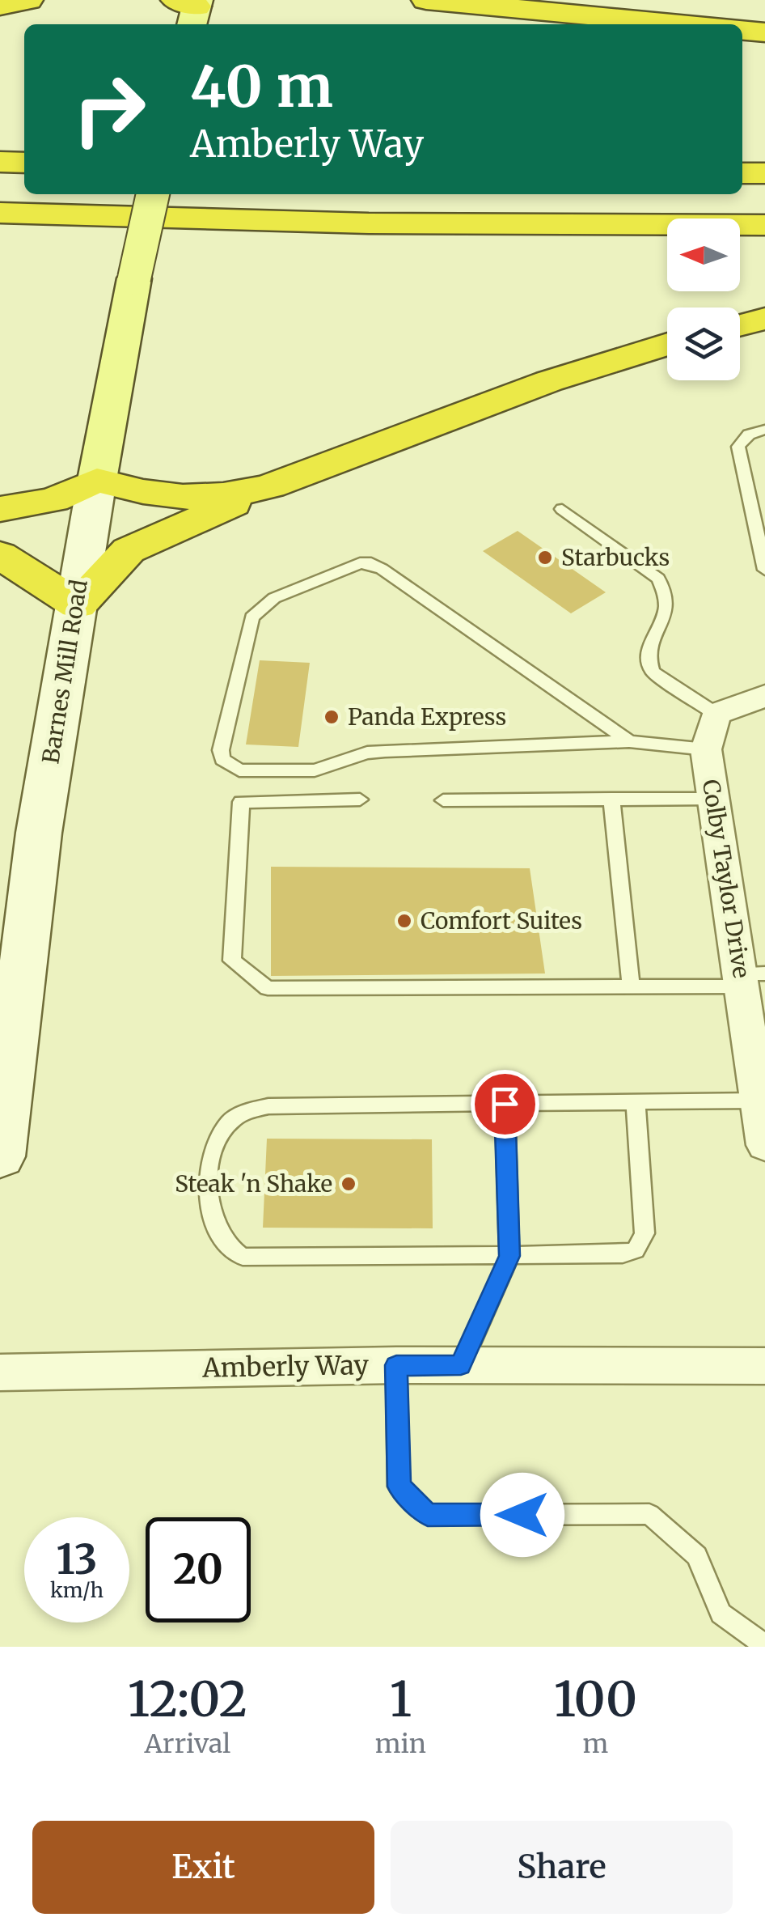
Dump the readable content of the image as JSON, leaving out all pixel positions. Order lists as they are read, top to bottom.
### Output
{
  "streets": {
    "main road": ["Barnes Mill Road"],
    "street": ["Colby Taylor Drive", "Amberly Way"]
  },
  "places": [
    "Starbucks",
    "Panda Express",
    "Comfort Suites",
    "Steak 'n Shake"
  ],
  "north": "left",
  "page": {
    "turn": ["40 m", "Amberly Way"],
    "speed": "13 km/h",
    "limit": "20",
    "eta": [
      "12:02",
      "Arrival",
      "1",
      "min",
      "100",
      "m"
    ],
    "buttons": ["Exit", "Share"]
  }
}
